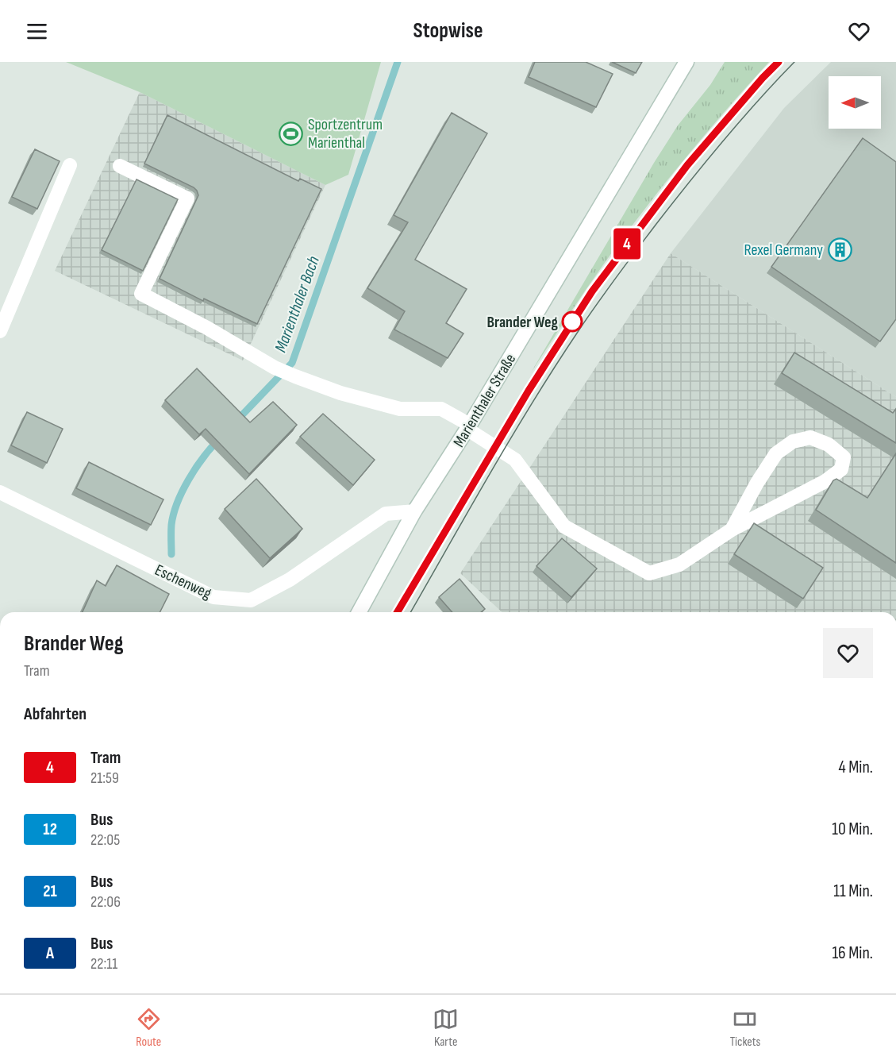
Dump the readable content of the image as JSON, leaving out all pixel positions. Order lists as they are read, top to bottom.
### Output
{
  "streets": {
    "main road": ["Marienthaler Straße", "Eschenweg"]
  },
  "crossings": [
    ["Marienthaler Straße", "Eschenweg"]
  ],
  "water": ["Marienthaler Bach"],
  "places": {
    "sports": ["Sportzentrum Marienthal"],
    "building": ["Rexel Germany"],
    "other": ["Brander Weg"]
  },
  "lines": ["tram line 4"],
  "north": "left",
  "page": {
    "header": "Stopwise",
    "on_map": "4",
    "heading": [
      ["Brander Weg", "Tram"],
      "Abfahrten"
    ],
    "list": [
      {
        "mark": "4",
        "name": "Tram",
        "note": "21:59",
        "value": "4 Min."
      },
      {
        "mark": "12",
        "name": "Bus",
        "note": "22:05",
        "value": "10 Min."
      },
      {
        "mark": "21",
        "name": "Bus",
        "note": "22:06",
        "value": "11 Min."
      },
      {
        "mark": "A",
        "name": "Bus",
        "note": "22:11",
        "value": "16 Min."
      }
    ],
    "tabs": ["Route", "Karte", "Tickets"]
  }
}
